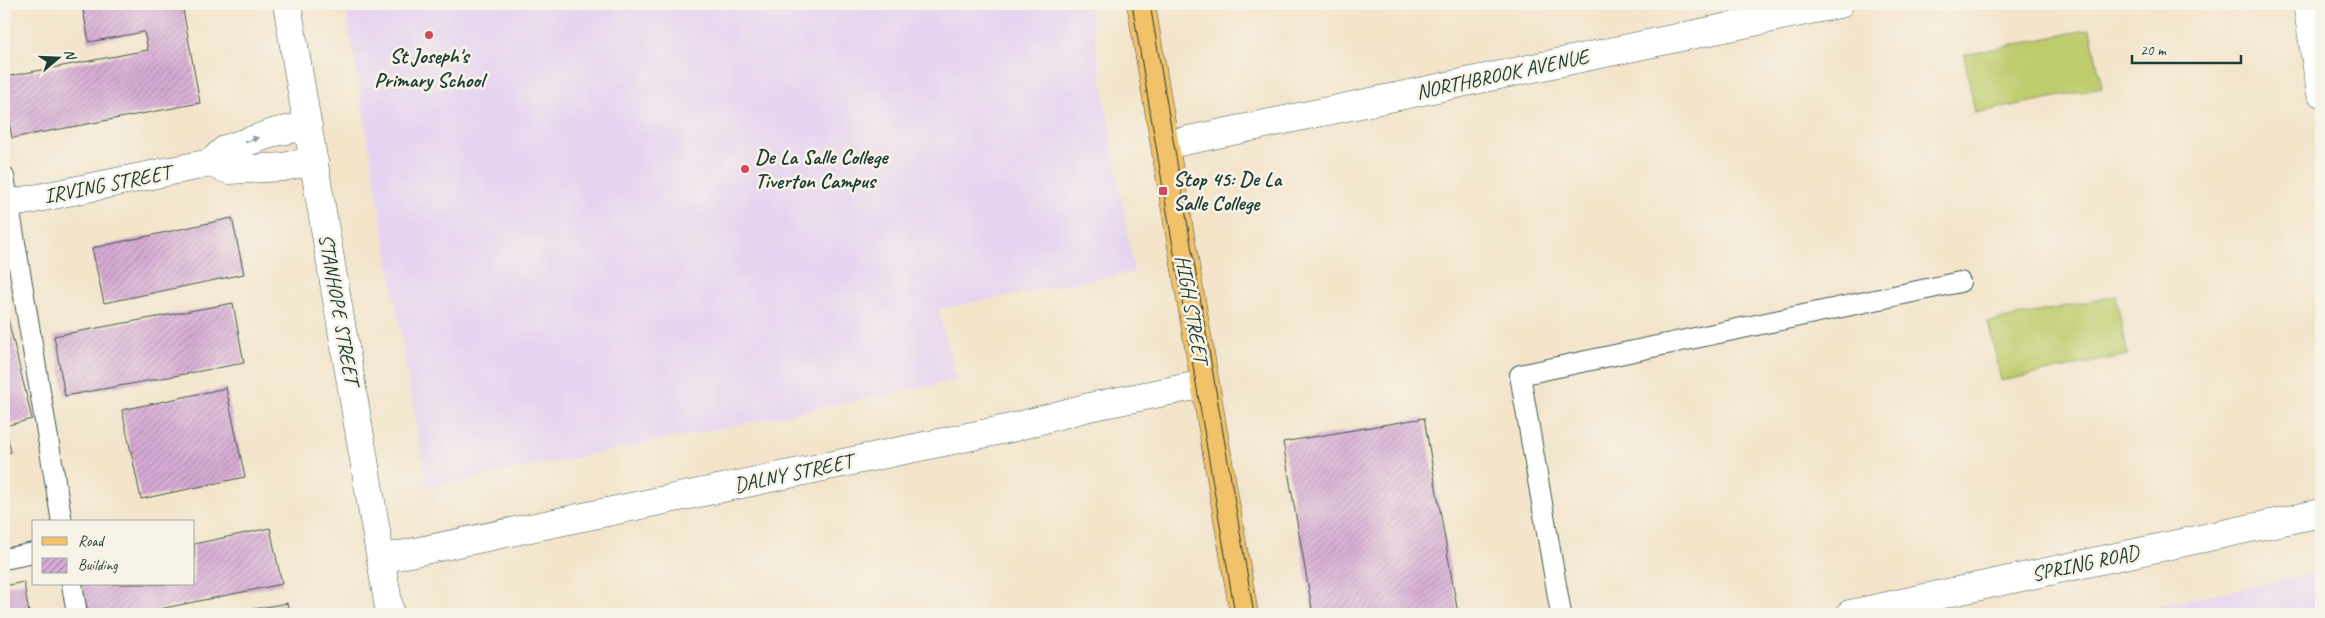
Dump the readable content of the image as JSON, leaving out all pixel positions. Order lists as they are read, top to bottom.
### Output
{
  "streets": {
    "main road": ["HIGH STREET"],
    "street": [
      "NORTHBROOK AVENUE",
      "IRVING STREET",
      "STANHOPE STREET",
      "DALNY STREET",
      "SPRING ROAD"
    ]
  },
  "crossings": [
    ["NORTHBROOK AVENUE", "HIGH STREET"],
    ["IRVING STREET", "STANHOPE STREET"],
    ["STANHOPE STREET", "DALNY STREET"],
    ["HIGH STREET", "DALNY STREET"]
  ],
  "places": {
    "other": ["St Joseph's Primary School", "De La Salle College Tiverton Campus"],
    "transit": ["Stop 45: De La Salle College"]
  },
  "legend": ["Road", "Building"],
  "scale_bar": "20 m",
  "north": "right"
}
